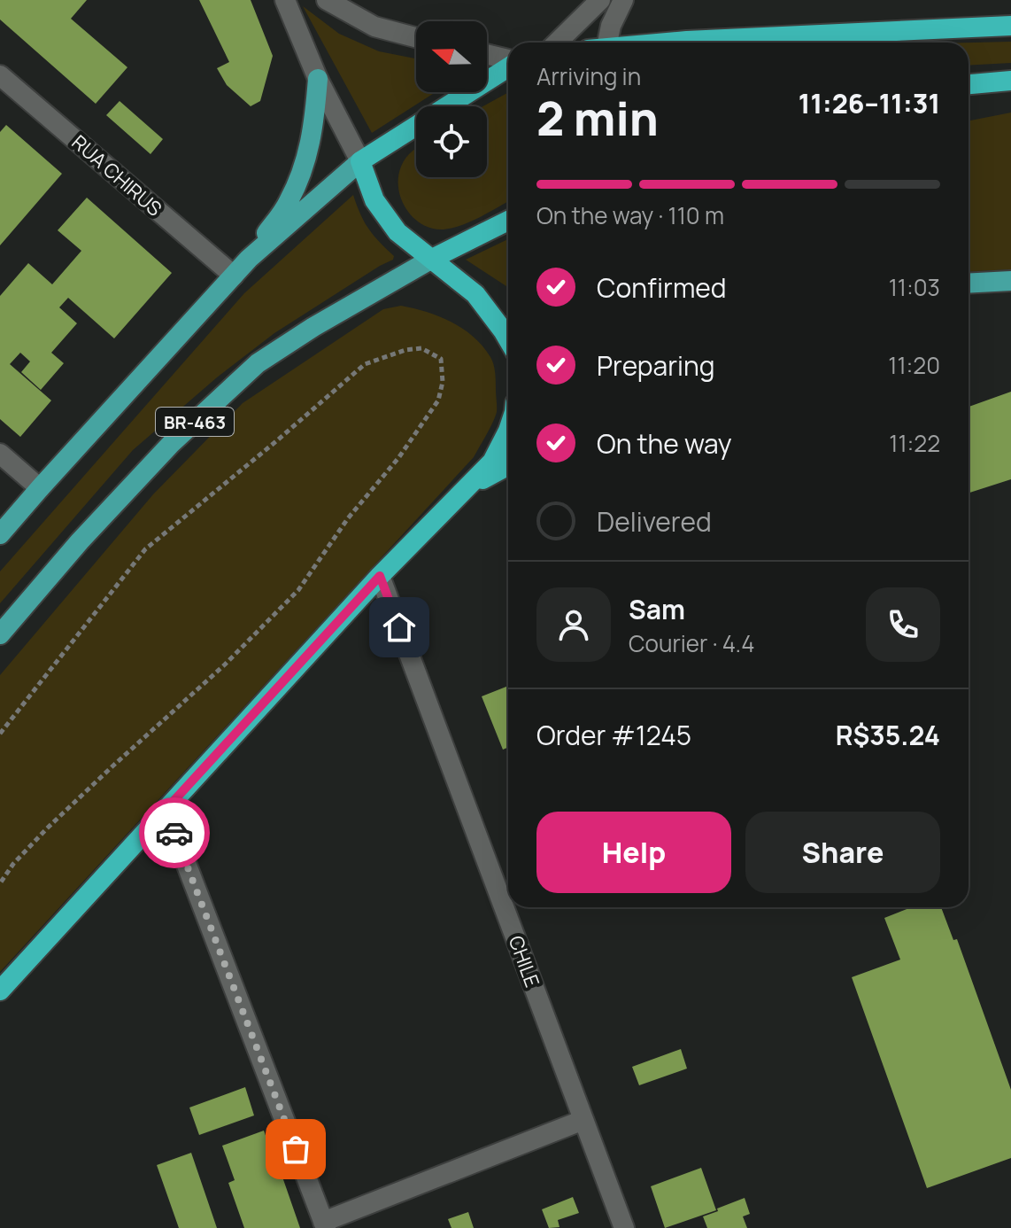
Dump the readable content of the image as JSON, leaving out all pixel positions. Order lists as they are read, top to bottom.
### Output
{
  "streets": {
    "highway": ["BR-463"],
    "street": ["RUA CHIRUS", "CHILE"]
  },
  "north": "left",
  "page": {
    "heading": ["2 min", "Arriving in", "11:26–11:31"],
    "panel": [
      "Sam",
      "Courier · 4.4",
      "Order #1245",
      "R$35.24"
    ],
    "bar": "On the way · 110 m",
    "list": [
      ["Confirmed", "11:03"],
      ["Preparing", "11:20"],
      ["On the way", "11:22"],
      "Delivered"
    ],
    "buttons": ["Help", "Share"]
  }
}
